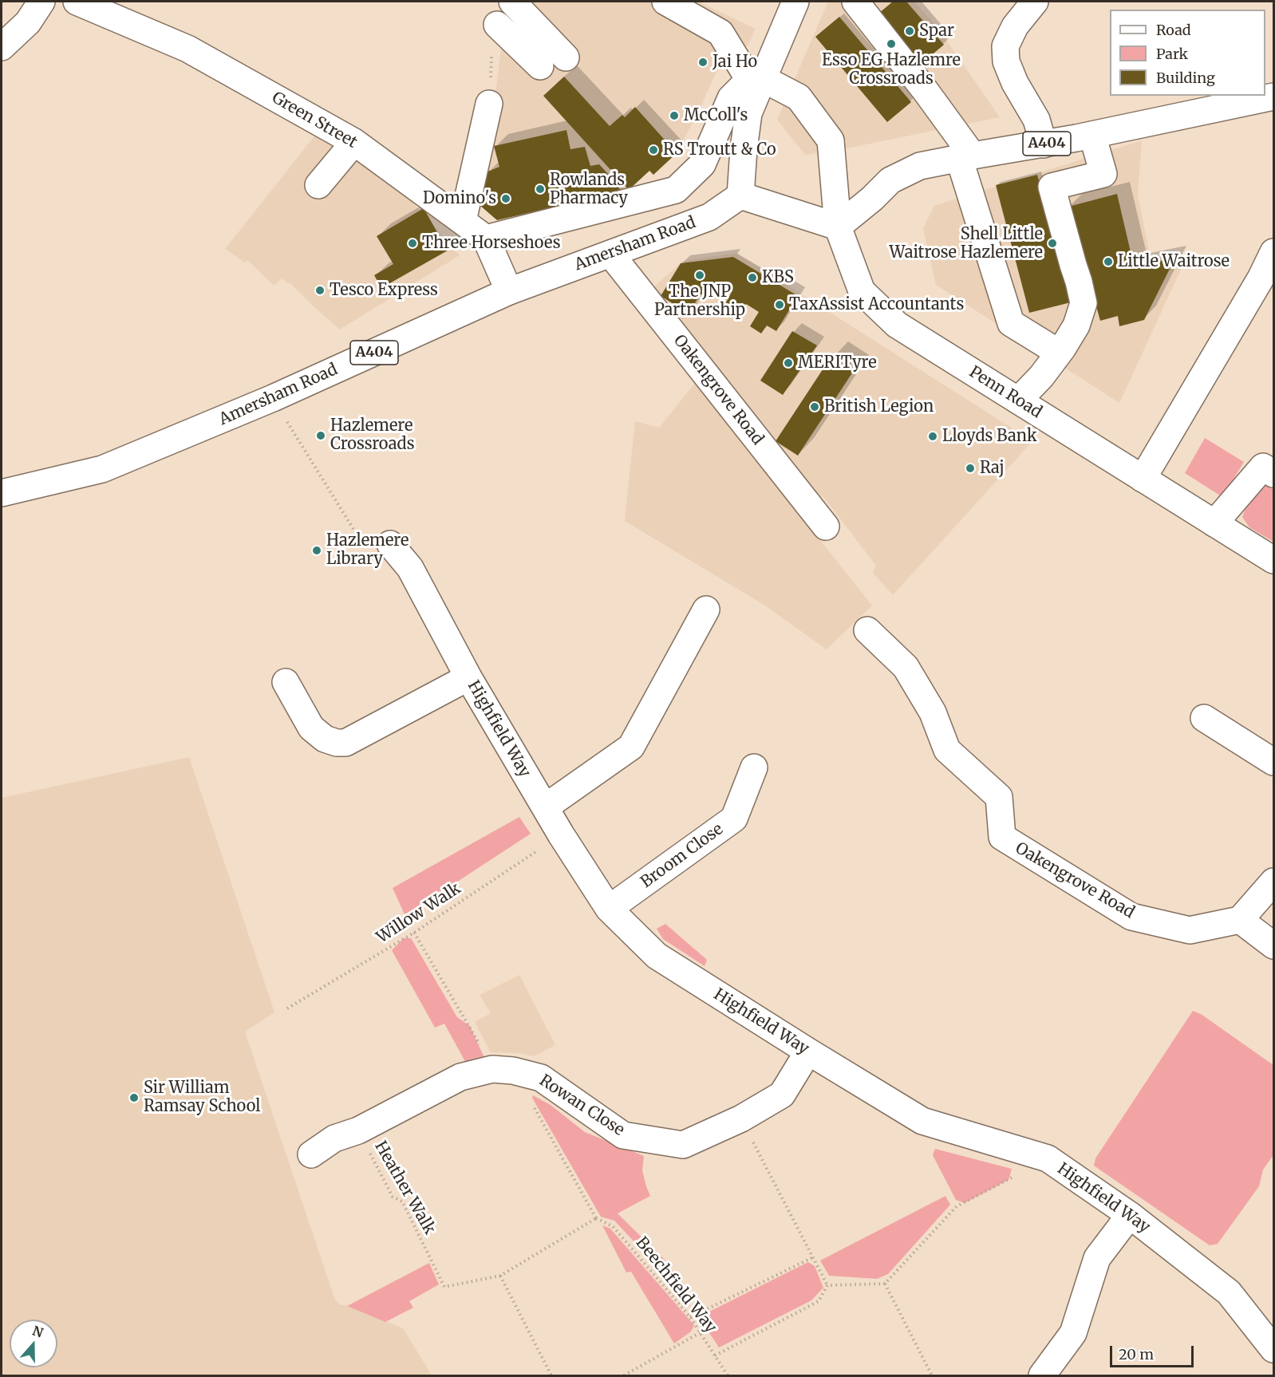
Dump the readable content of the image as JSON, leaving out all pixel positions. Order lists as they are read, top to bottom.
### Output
{
  "streets": {
    "street": [
      "Green Street",
      "A404",
      "Amersham Road",
      "Oakengrove Road",
      "Penn Road",
      "Highfield Way",
      "Broom Close",
      "Rowan Close"
    ],
    "path": ["Willow Walk", "Heather Walk", "Beechfield Way"]
  },
  "crossings": [
    ["Green Street", "Amersham Road"],
    ["A404", "Penn Road"],
    ["Amersham Road", "Oakengrove Road"],
    ["Highfield Way", "Broom Close"],
    ["Highfield Way", "Willow Walk"],
    ["Highfield Way", "Rowan Close"],
    ["Rowan Close", "Heather Walk"],
    ["Heather Walk", "Beechfield Way"]
  ],
  "places": [
    "Spar",
    "Esso EG Hazlemre Crossroads",
    "Jai Ho",
    "McColl's",
    "RS Troutt & Co",
    "Rowlands Pharmacy",
    "Domino's",
    "Three Horseshoes",
    "Shell Little Waitrose Hazlemere",
    "Little Waitrose",
    "The JNP Partnership",
    "KBS",
    "Tesco Express",
    "TaxAssist Accountants",
    "MERITyre",
    "British Legion",
    "Hazlemere Crossroads",
    "Lloyds Bank",
    "Raj",
    "Hazlemere Library",
    "Sir William Ramsay School"
  ],
  "legend": ["Road", "Park", "Building"],
  "scale_bar": "20 m",
  "north": "top"
}
